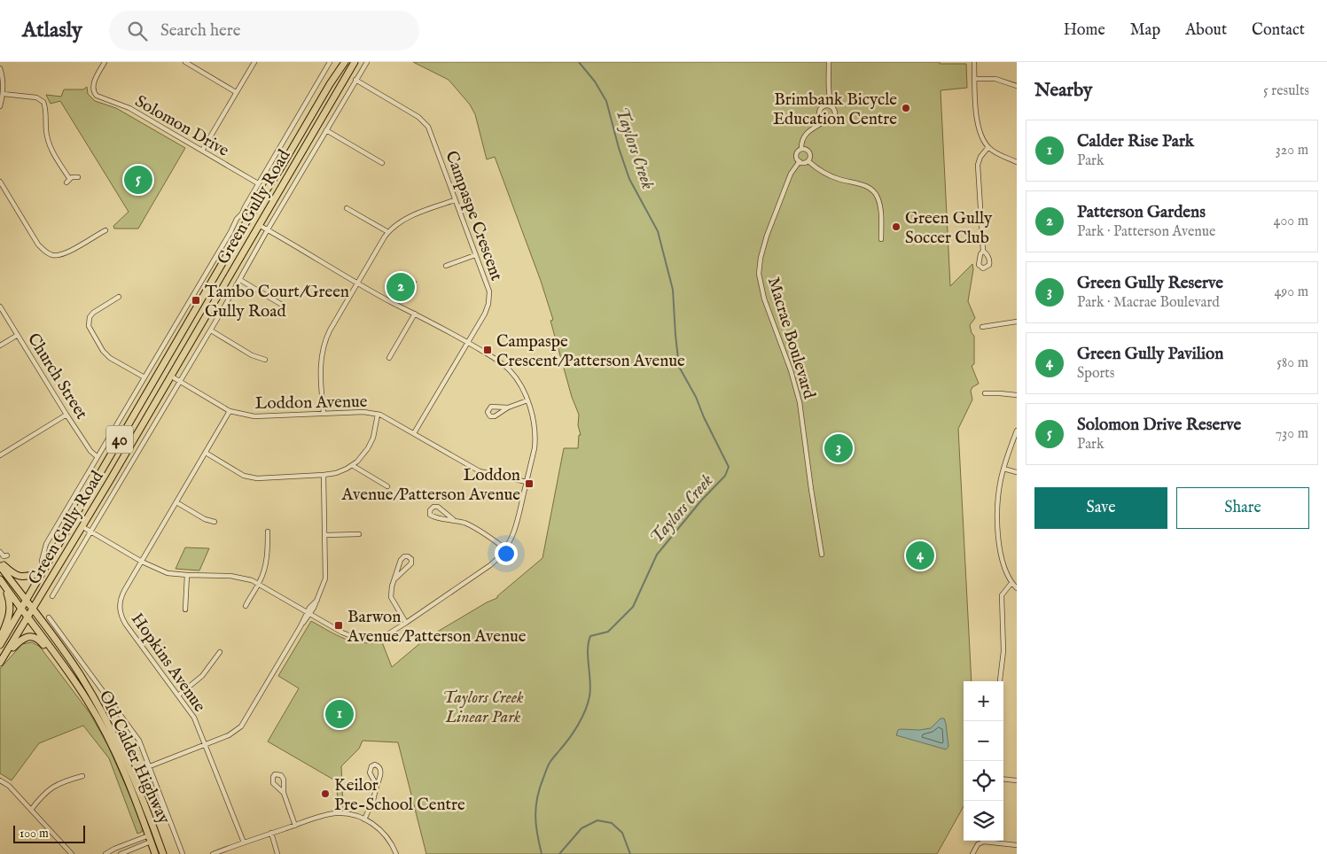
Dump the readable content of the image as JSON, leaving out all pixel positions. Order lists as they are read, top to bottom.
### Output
{
  "streets": {
    "main road": ["Green Gully Road", "40", "Old Calder Highway"],
    "street": [
      "Solomon Drive",
      "Campaspe Crescent",
      "Macrae Boulevard",
      "Church Street",
      "Loddon Avenue",
      "Hopkins Avenue"
    ]
  },
  "crossings": [
    ["Green Gully Road", "Loddon Avenue"],
    ["Green Gully Road", "Old Calder Highway"],
    ["Campaspe Crescent", "Loddon Avenue"],
    ["Loddon Avenue", "Hopkins Avenue"]
  ],
  "water": ["Taylors Creek"],
  "parks": ["Taylors Creek Linear Park"],
  "places": {
    "other": ["Brimbank Bicycle Education Centre", "Green Gully Soccer Club", "Keilor Pre-School Centre"],
    "transit": [
      "Tambo Court/Green Gully Road",
      "Campaspe Crescent/Patterson Avenue",
      "Loddon Avenue/Patterson Avenue",
      "Barwon Avenue/Patterson Avenue"
    ]
  },
  "scale_bar": "100 m",
  "page": {
    "header": "Atlasly",
    "search": "Search here",
    "nav": [
      "Home",
      "Map",
      "About",
      "Contact"
    ],
    "heading": ["Nearby", "5 results"],
    "list": [
      {
        "mark": "1",
        "name": "Calder Rise Park",
        "note": "Park",
        "value": "320 m"
      },
      {
        "mark": "2",
        "name": "Patterson Gardens",
        "note": "Park · Patterson Avenue",
        "value": "400 m"
      },
      {
        "mark": "3",
        "name": "Green Gully Reserve",
        "note": "Park · Macrae Boulevard",
        "value": "490 m"
      },
      {
        "mark": "4",
        "name": "Green Gully Pavilion",
        "note": "Sports",
        "value": "580 m"
      },
      {
        "mark": "5",
        "name": "Solomon Drive Reserve",
        "note": "Park",
        "value": "730 m"
      }
    ],
    "pins": [
      "5",
      "2",
      "3",
      "4",
      "1"
    ],
    "buttons": ["Save", "Share"],
    "map_buttons": ["+", "−"],
    "scale": "100 m"
  }
}
